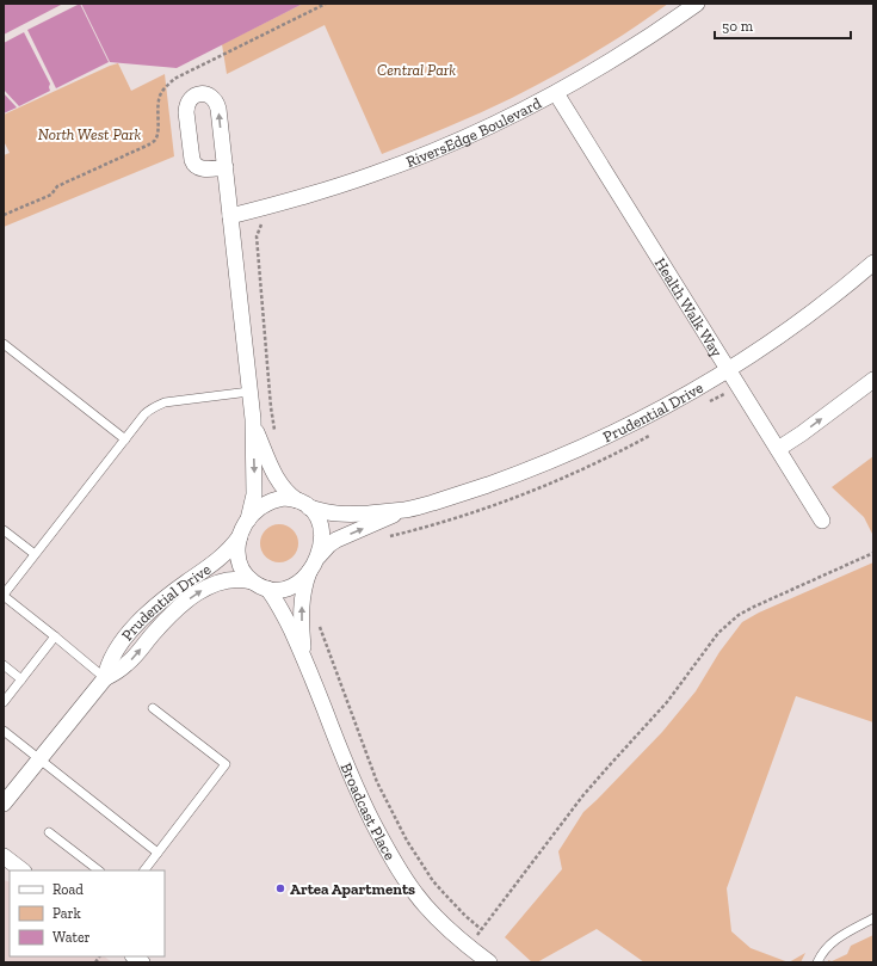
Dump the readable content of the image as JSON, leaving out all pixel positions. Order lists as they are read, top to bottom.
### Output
{
  "streets": {
    "street": [
      "RiversEdge Boulevard",
      "Health Walk Way",
      "Prudential Drive",
      "Broadcast Place"
    ]
  },
  "crossings": [
    ["RiversEdge Boulevard", "Health Walk Way"],
    ["Health Walk Way", "Prudential Drive"],
    ["Prudential Drive", "Broadcast Place"]
  ],
  "parks": ["Central Park", "North West Park"],
  "places": ["Artea Apartments"],
  "legend": ["Road", "Park", "Water"],
  "scale_bar": "50 m"
}
